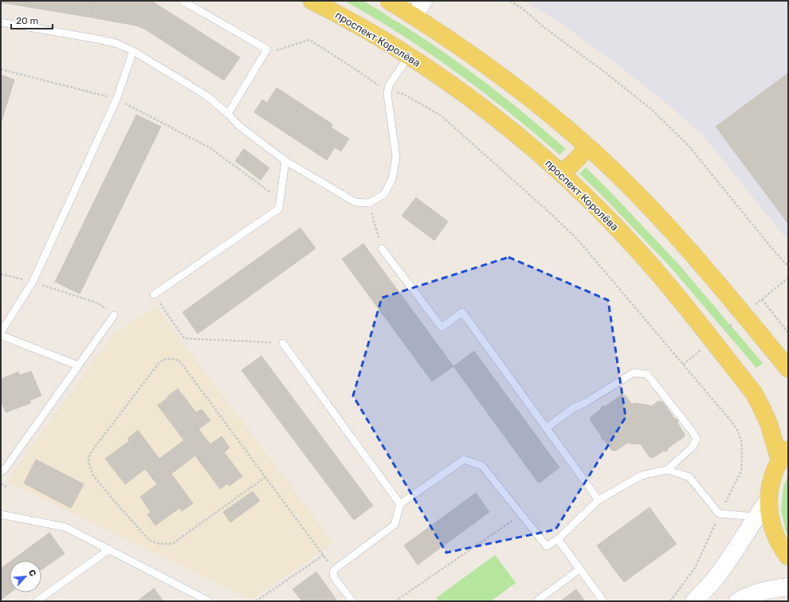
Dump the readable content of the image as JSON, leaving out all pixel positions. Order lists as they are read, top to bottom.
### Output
{
  "streets": {
    "main road": ["проспект Королёва"]
  },
  "scale_bar": "20 m",
  "north": "top right"
}
